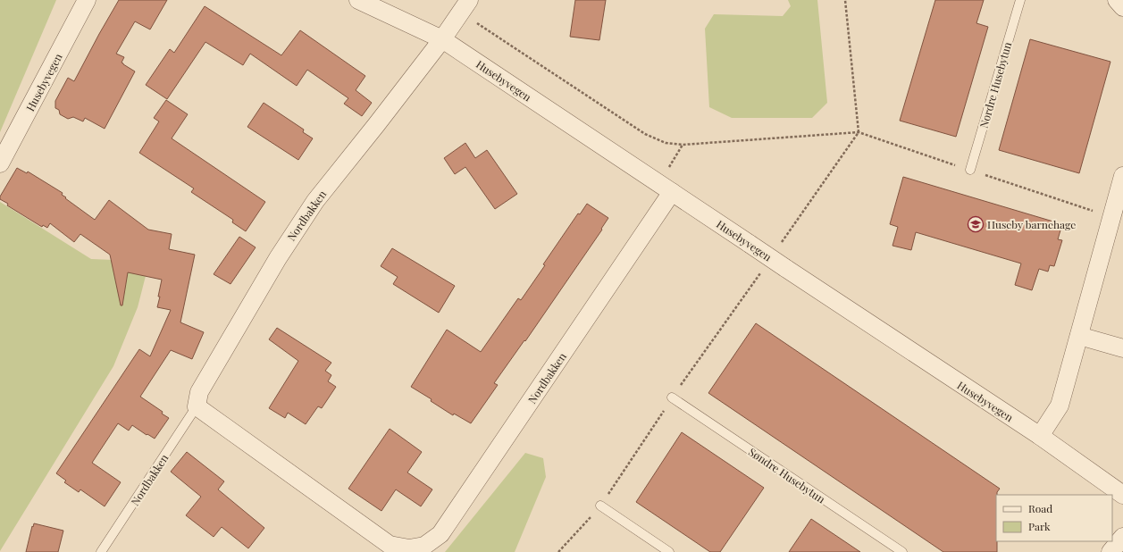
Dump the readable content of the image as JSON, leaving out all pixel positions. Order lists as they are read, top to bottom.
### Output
{
  "streets": {
    "street": ["Husebyvegen", "Nordbakken"],
    "lane": ["Nordre Husebytun", "Søndre Husebytun"]
  },
  "crossings": [
    ["Husebyvegen", "Nordbakken"]
  ],
  "places": {
    "school or university": ["Huseby barnehage"]
  },
  "legend": ["Road", "Park"]
}
